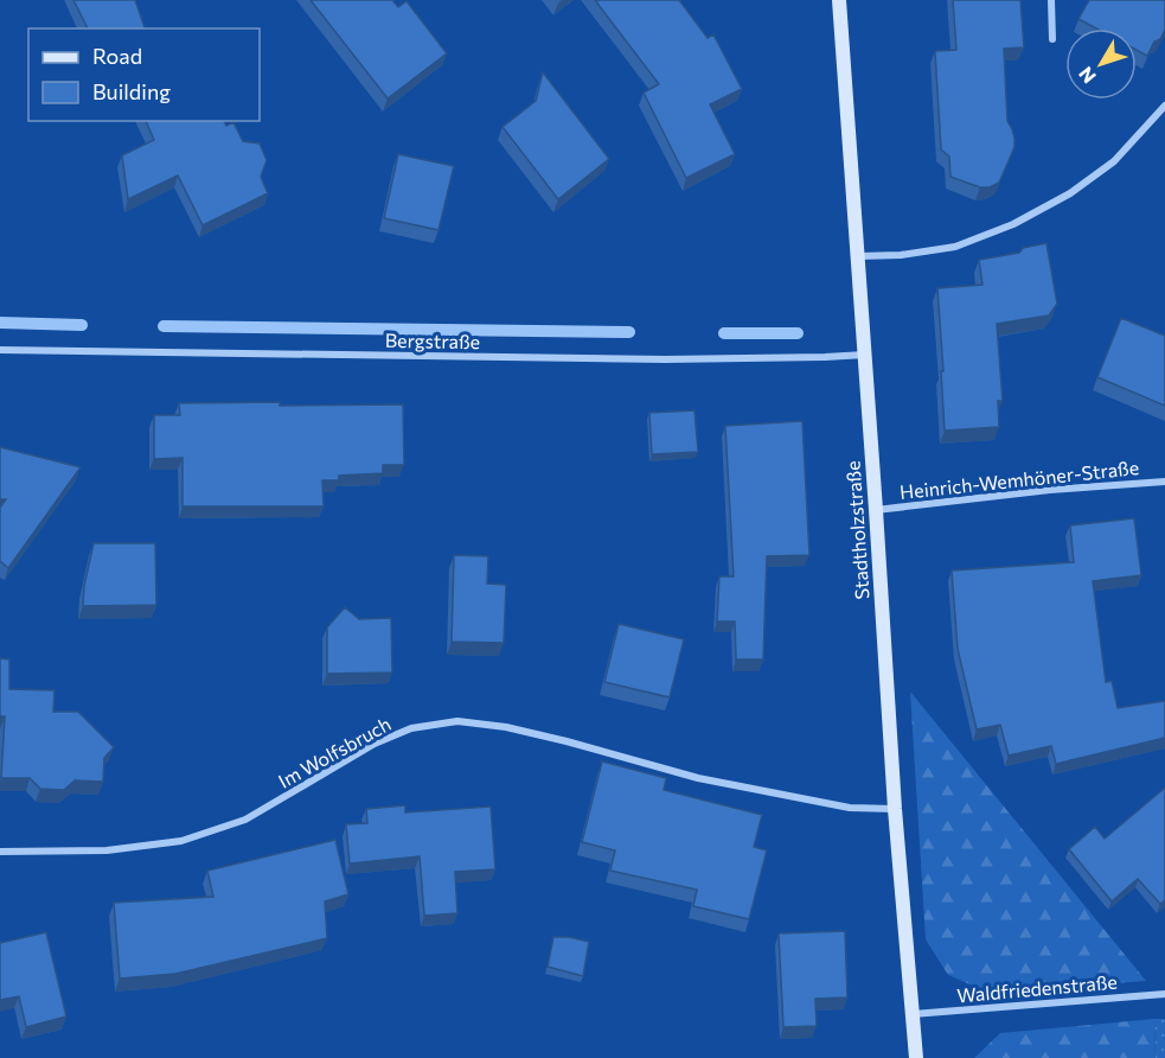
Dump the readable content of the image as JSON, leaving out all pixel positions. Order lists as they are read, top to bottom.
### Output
{
  "streets": {
    "street": [
      "Bergstraße",
      "Heinrich-Wemhöner-Straße",
      "Stadtholzstraße",
      "Im Wolfsbruch",
      "Waldfriedenstraße"
    ]
  },
  "crossings": [
    ["Bergstraße", "Stadtholzstraße"],
    ["Heinrich-Wemhöner-Straße", "Stadtholzstraße"],
    ["Stadtholzstraße", "Im Wolfsbruch"],
    ["Stadtholzstraße", "Waldfriedenstraße"]
  ],
  "legend": ["Road", "Building"],
  "north": "bottom left"
}
